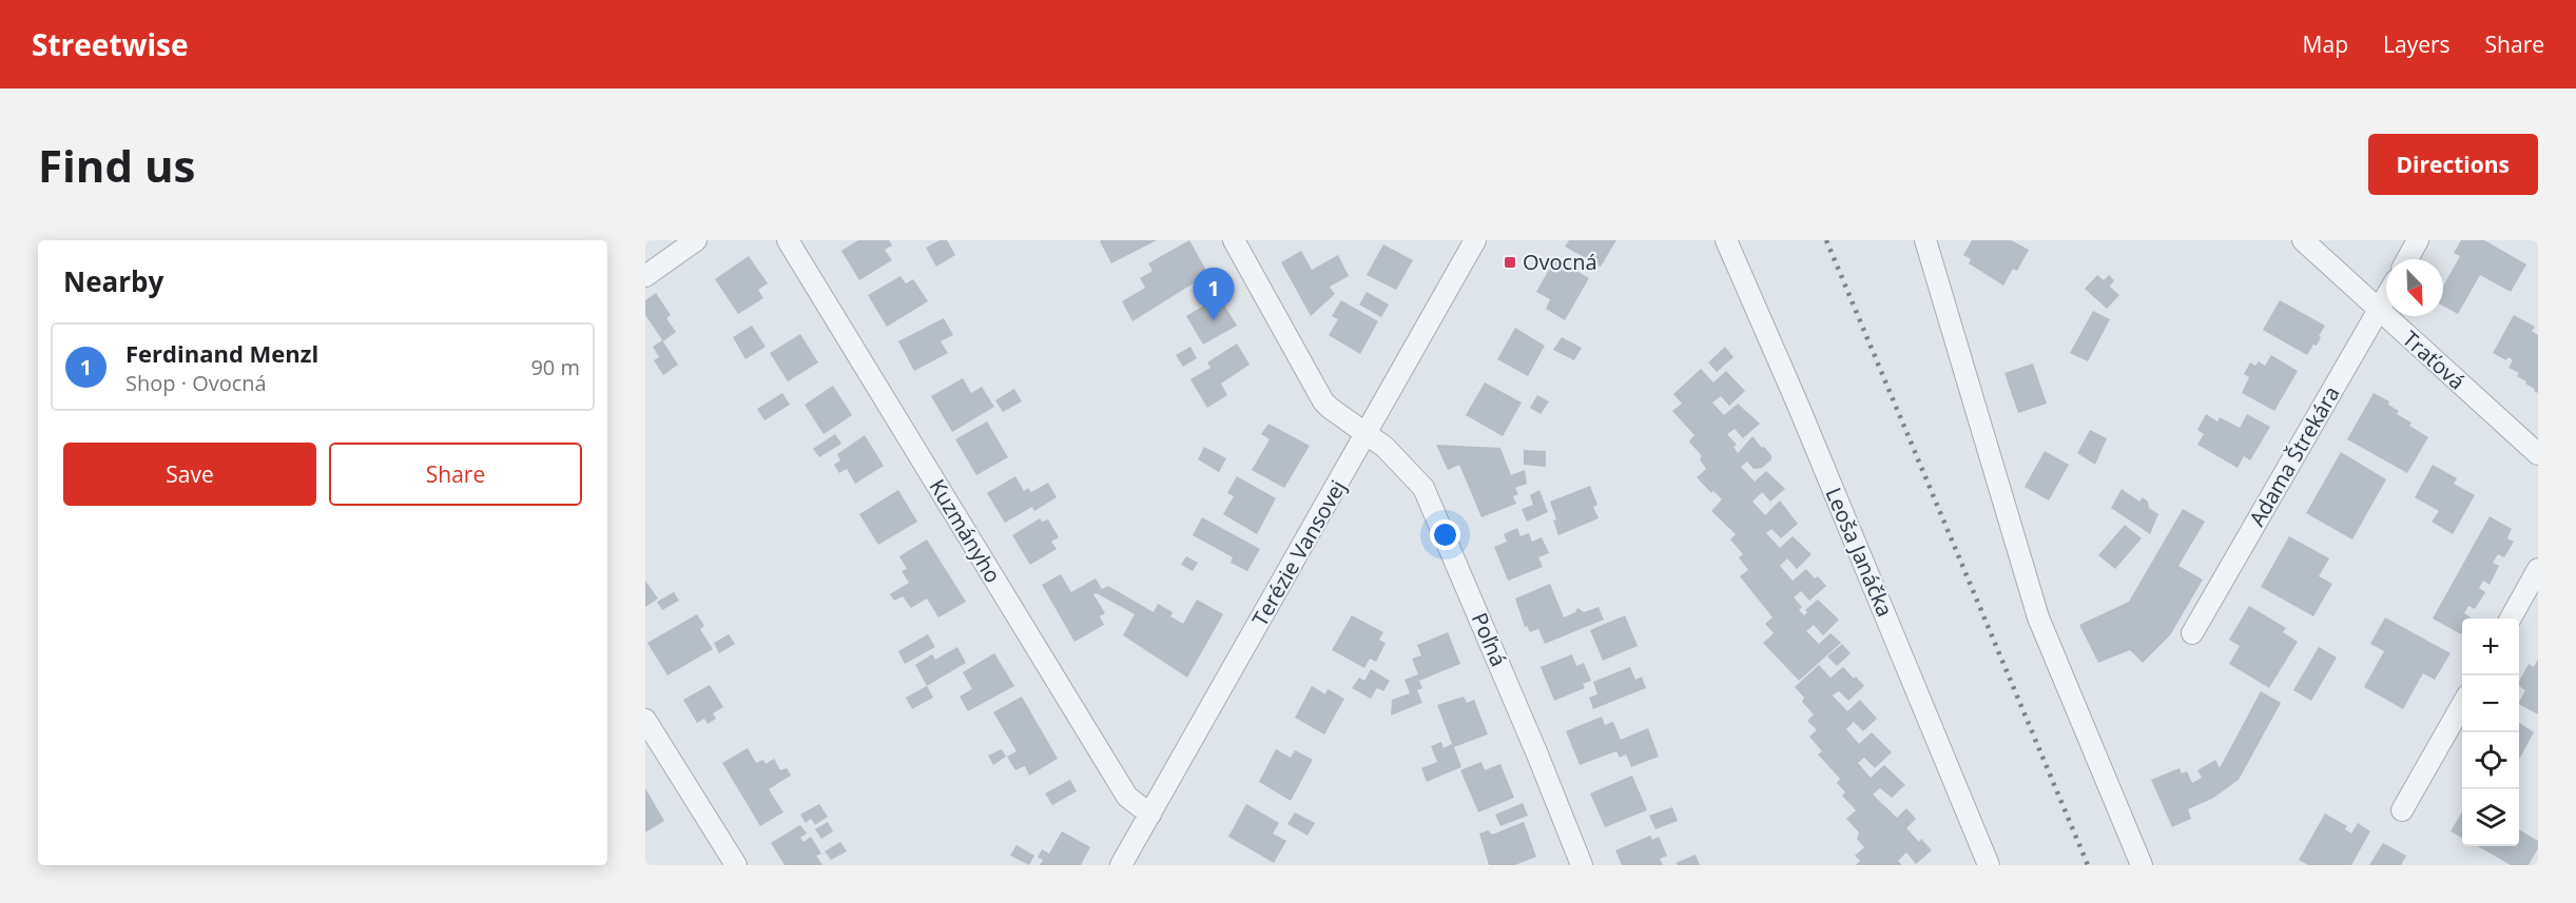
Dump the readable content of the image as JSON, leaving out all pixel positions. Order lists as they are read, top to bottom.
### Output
{
  "streets": {
    "street": [
      "Traťová",
      "Adama Štrekára",
      "Kuzmányho",
      "Leoša Janáčka",
      "Terézie Vansovej",
      "Poľná"
    ]
  },
  "crossings": [
    ["Traťová", "Adama Štrekára"],
    ["Kuzmányho", "Terézie Vansovej"],
    ["Terézie Vansovej", "Poľná"]
  ],
  "places": {
    "transit": ["Ovocná"]
  },
  "north": "bottom right",
  "page": {
    "header": "Streetwise",
    "nav": ["Map", "Layers", "Share"],
    "buttons": [
      "Directions",
      ["Save", "Share"]
    ],
    "title": "Find us",
    "heading": "Nearby",
    "pins": "1",
    "list": [
      {
        "mark": "1",
        "name": "Ferdinand Menzl",
        "note": "Shop · Ovocná",
        "value": "90 m"
      }
    ],
    "map_buttons": ["+", "−"]
  }
}
